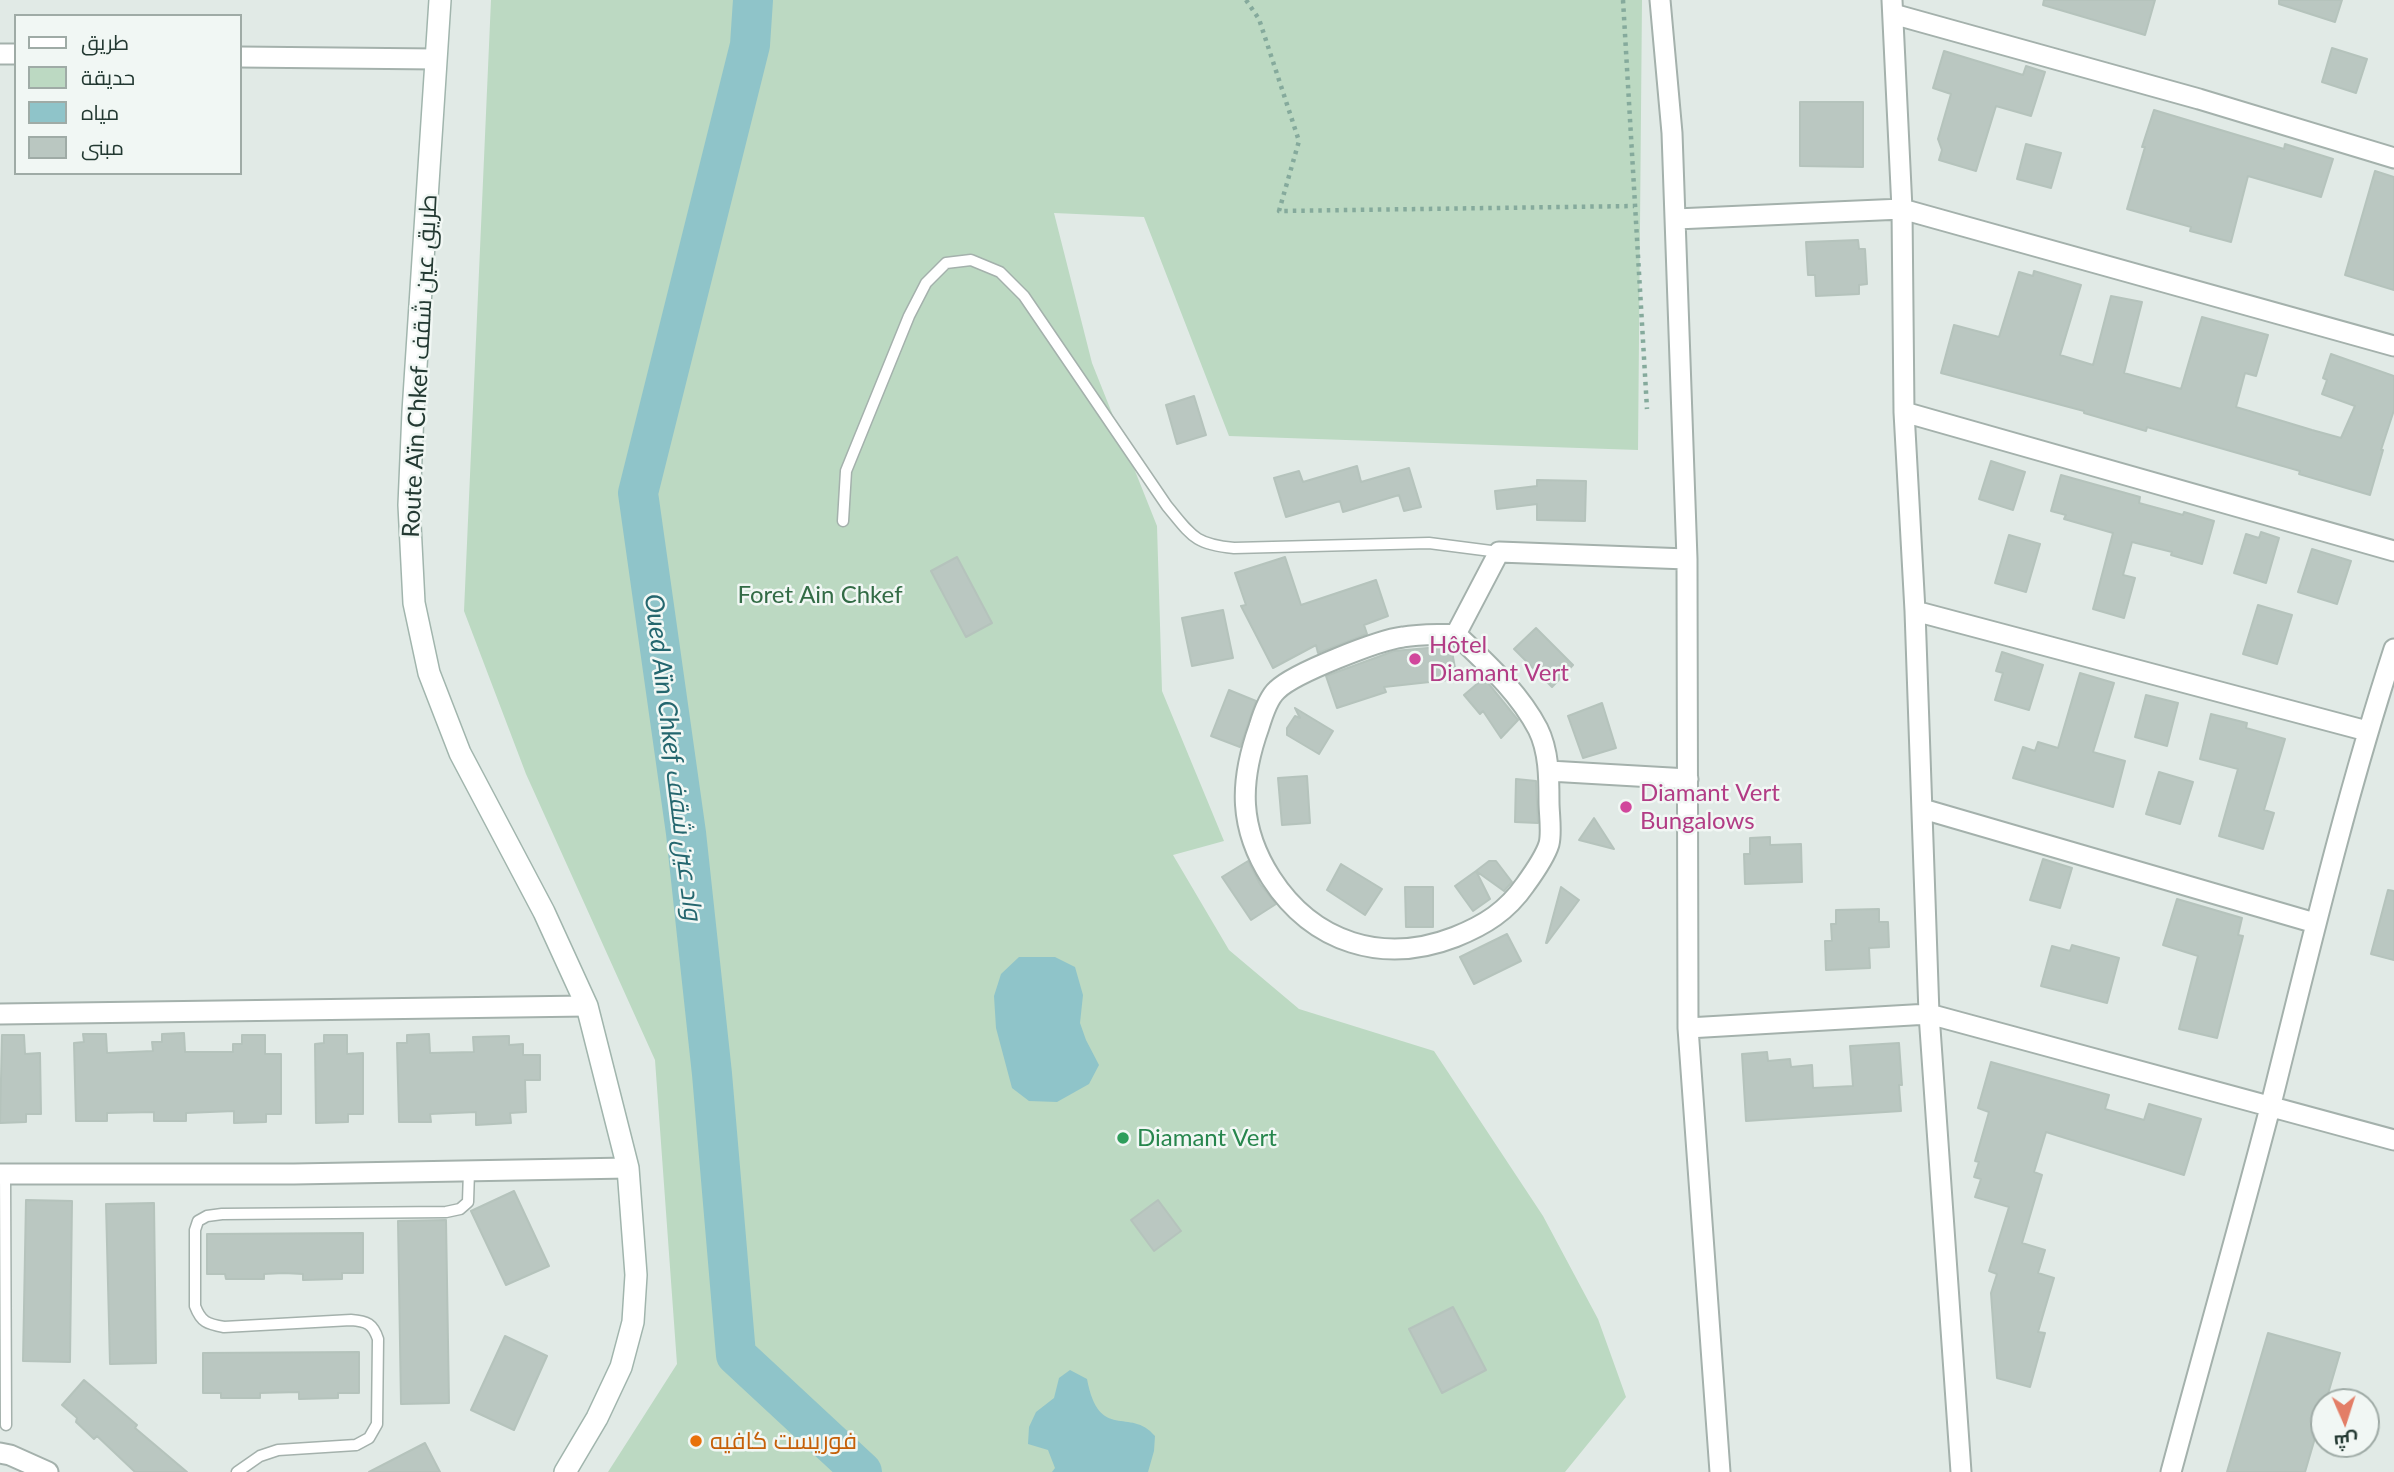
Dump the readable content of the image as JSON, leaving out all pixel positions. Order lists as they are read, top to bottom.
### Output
{
  "streets": {
    "street": ["Route Aïn Chkef طريق عين شقف"]
  },
  "water": ["Oued Aïn Chkef واد عين شقف"],
  "parks": ["Foret Ain Chkef"],
  "places": [
    "Hôtel Diamant Vert",
    "Diamant Vert Bungalows",
    "Diamant Vert",
    "فوريست كافيه"
  ],
  "legend": [
    "طريق",
    "حديقة",
    "مياه",
    "مبنى"
  ],
  "north": "bottom"
}
